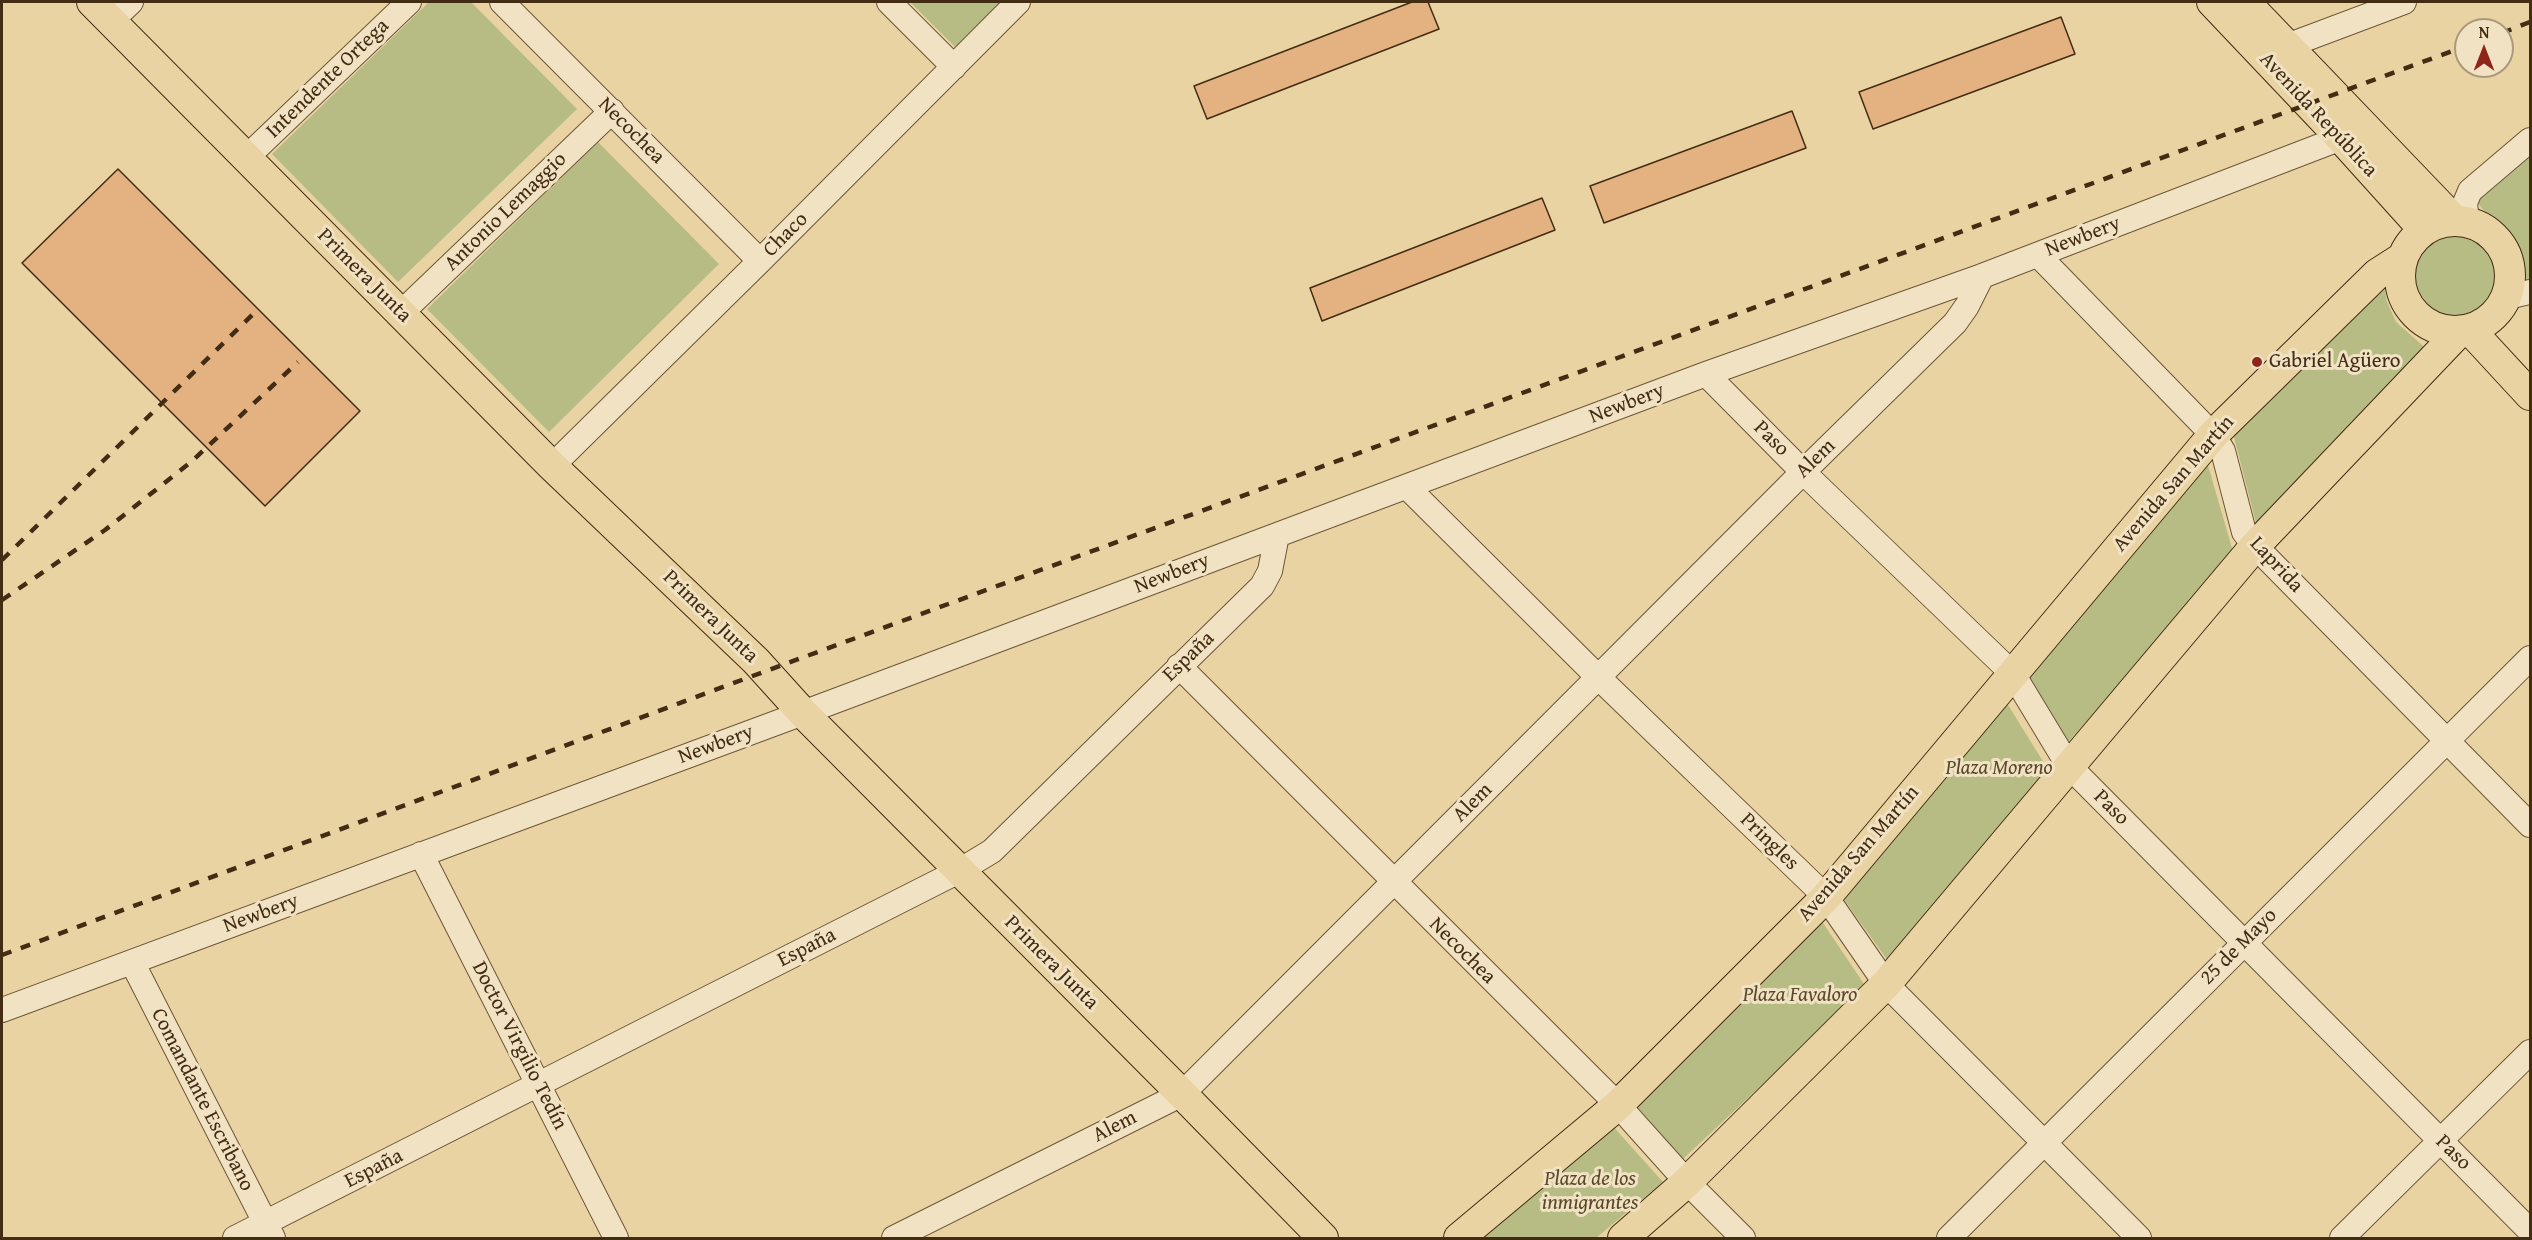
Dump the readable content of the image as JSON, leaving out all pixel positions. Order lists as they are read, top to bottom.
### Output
{
  "streets": {
    "main road": ["Avenida República", "Primera Junta", "Avenida San Martín"],
    "street": [
      "Intendente Ortega",
      "Necochea",
      "Antonio Lemaggio",
      "Chaco",
      "Newbery",
      "Paso",
      "Alem",
      "Laprida",
      "España",
      "Pringles",
      "25 de Mayo",
      "Doctor Virgilio Tedín",
      "Comandante Escribano"
    ]
  },
  "crossings": [
    ["Intendente Ortega", "Primera Junta"],
    ["Avenida República", "Newbery"],
    ["Avenida República", "Avenida San Martín"],
    ["Necochea", "Antonio Lemaggio"],
    ["Necochea", "Chaco"],
    ["Necochea", "Alem"],
    ["Necochea", "Avenida San Martín"],
    ["Necochea", "España"],
    ["Antonio Lemaggio", "Primera Junta"],
    ["Chaco", "Primera Junta"],
    ["Newbery", "Primera Junta"],
    ["Newbery", "Paso"],
    ["Newbery", "Alem"],
    ["Newbery", "Laprida"],
    ["Newbery", "España"],
    ["Newbery", "Pringles"],
    ["Newbery", "Doctor Virgilio Tedín"],
    ["Newbery", "Comandante Escribano"],
    ["Primera Junta", "Alem"],
    ["Primera Junta", "España"],
    ["Paso", "Alem"],
    ["Paso", "Avenida San Martín"],
    ["Paso", "25 de Mayo"],
    ["Alem", "Pringles"],
    ["Avenida San Martín", "Laprida"],
    ["Avenida San Martín", "Pringles"],
    ["Laprida", "25 de Mayo"],
    ["España", "Doctor Virgilio Tedín"],
    ["España", "Comandante Escribano"],
    ["Pringles", "25 de Mayo"]
  ],
  "parks": ["Plaza Moreno", "Plaza Favaloro", "Plaza de los inmigrantes"],
  "places": ["Gabriel Agüero"],
  "north": "top"
}
